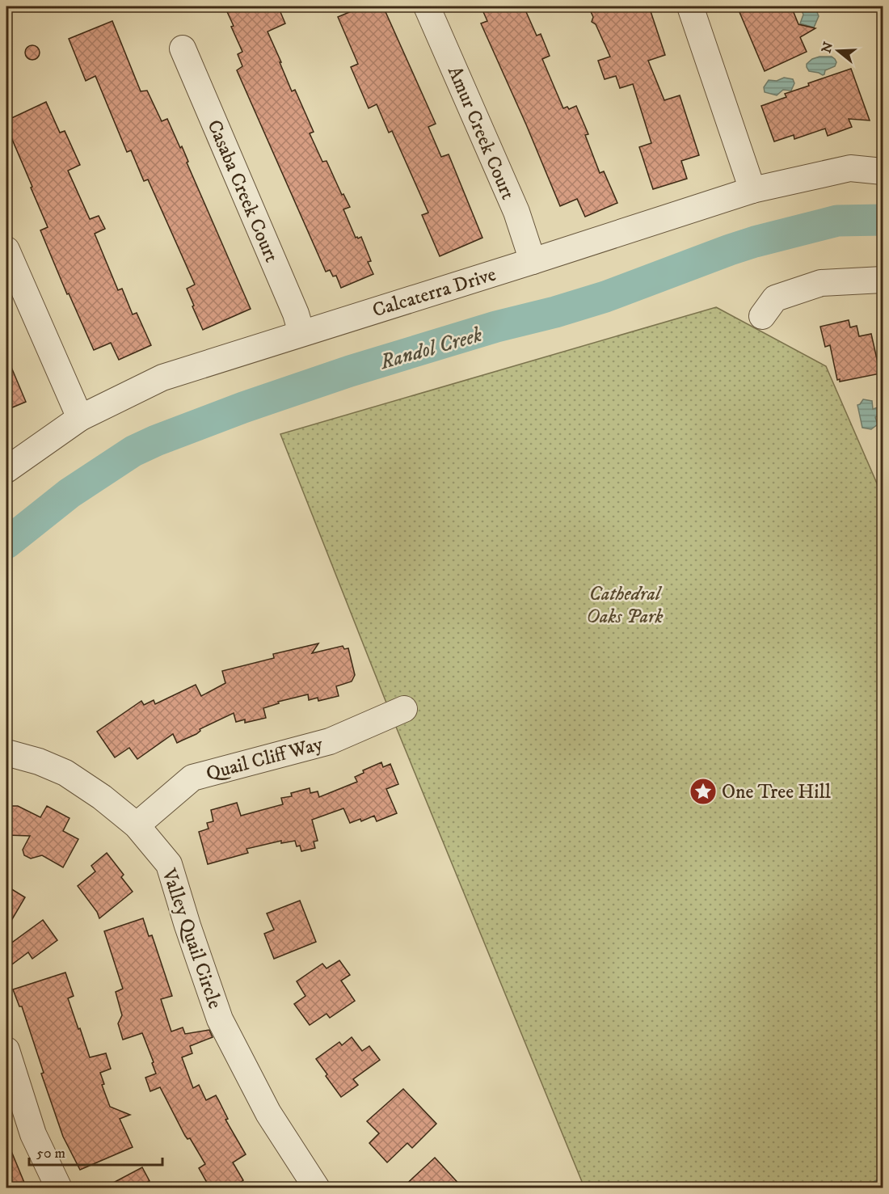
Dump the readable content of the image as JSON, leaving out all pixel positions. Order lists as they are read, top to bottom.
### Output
{
  "streets": {
    "street": [
      "Amur Creek Court",
      "Casaba Creek Court",
      "Calcaterra Drive",
      "Quail Cliff Way",
      "Valley Quail Circle"
    ]
  },
  "crossings": [
    ["Amur Creek Court", "Calcaterra Drive"],
    ["Casaba Creek Court", "Calcaterra Drive"],
    ["Quail Cliff Way", "Valley Quail Circle"]
  ],
  "water": ["Randol Creek"],
  "parks": ["Cathedral Oaks Park"],
  "places": {
    "place": ["One Tree Hill"]
  },
  "scale_bar": "50 m",
  "north": "left"
}
